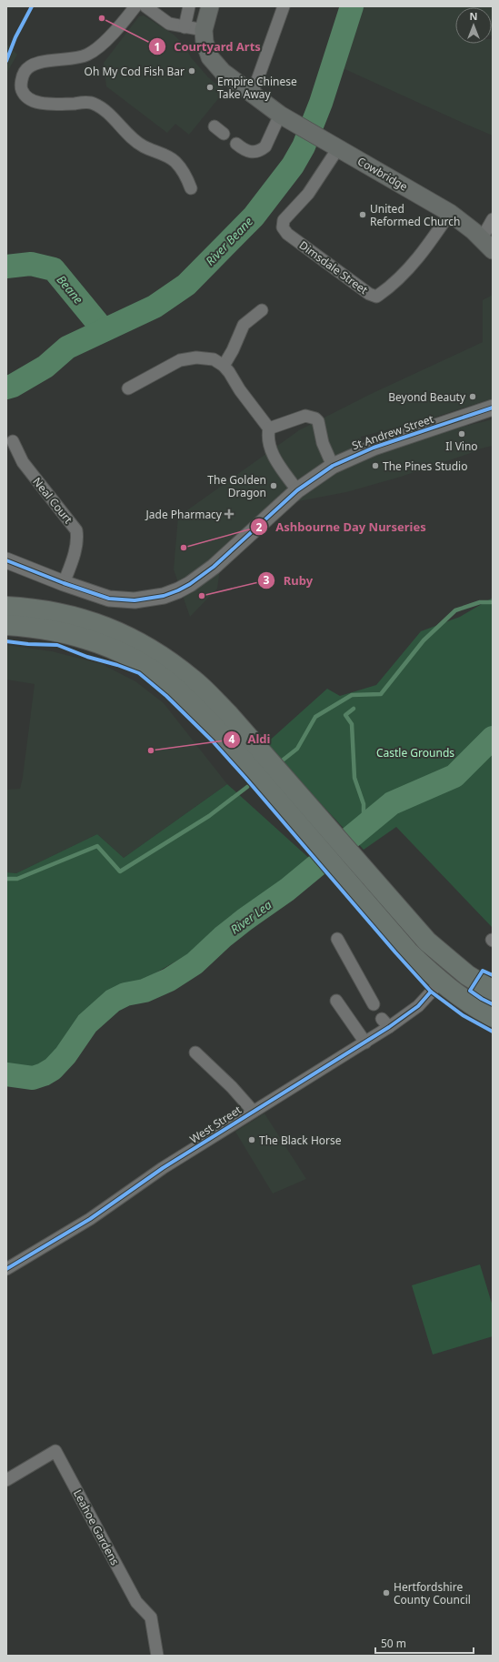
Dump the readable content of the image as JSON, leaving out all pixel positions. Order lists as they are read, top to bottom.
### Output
{
  "streets": {
    "main road": ["Cowbridge"],
    "street": [
      "Dimsdale Street",
      "St Andrew Street",
      "Neal Court",
      "West Street",
      "Leahoe Gardens"
    ]
  },
  "crossings": [
    ["Cowbridge", "Dimsdale Street"],
    ["St Andrew Street", "Neal Court"]
  ],
  "water": ["River Beane", "Beane", "River Lea"],
  "parks": ["Castle Grounds"],
  "places": {
    "other": [
      "Courtyard Arts",
      "Oh My Cod Fish Bar",
      "Empire Chinese Take Away",
      "United Reformed Church",
      "Beyond Beauty",
      "Il Vino",
      "The Pines Studio",
      "The Golden Dragon",
      "Ashbourne Day Nurseries",
      "Ruby",
      "Aldi",
      "The Black Horse",
      "Hertfordshire County Council"
    ],
    "health": ["Jade Pharmacy"]
  },
  "scale_bar": "50 m",
  "north": "top"
}
